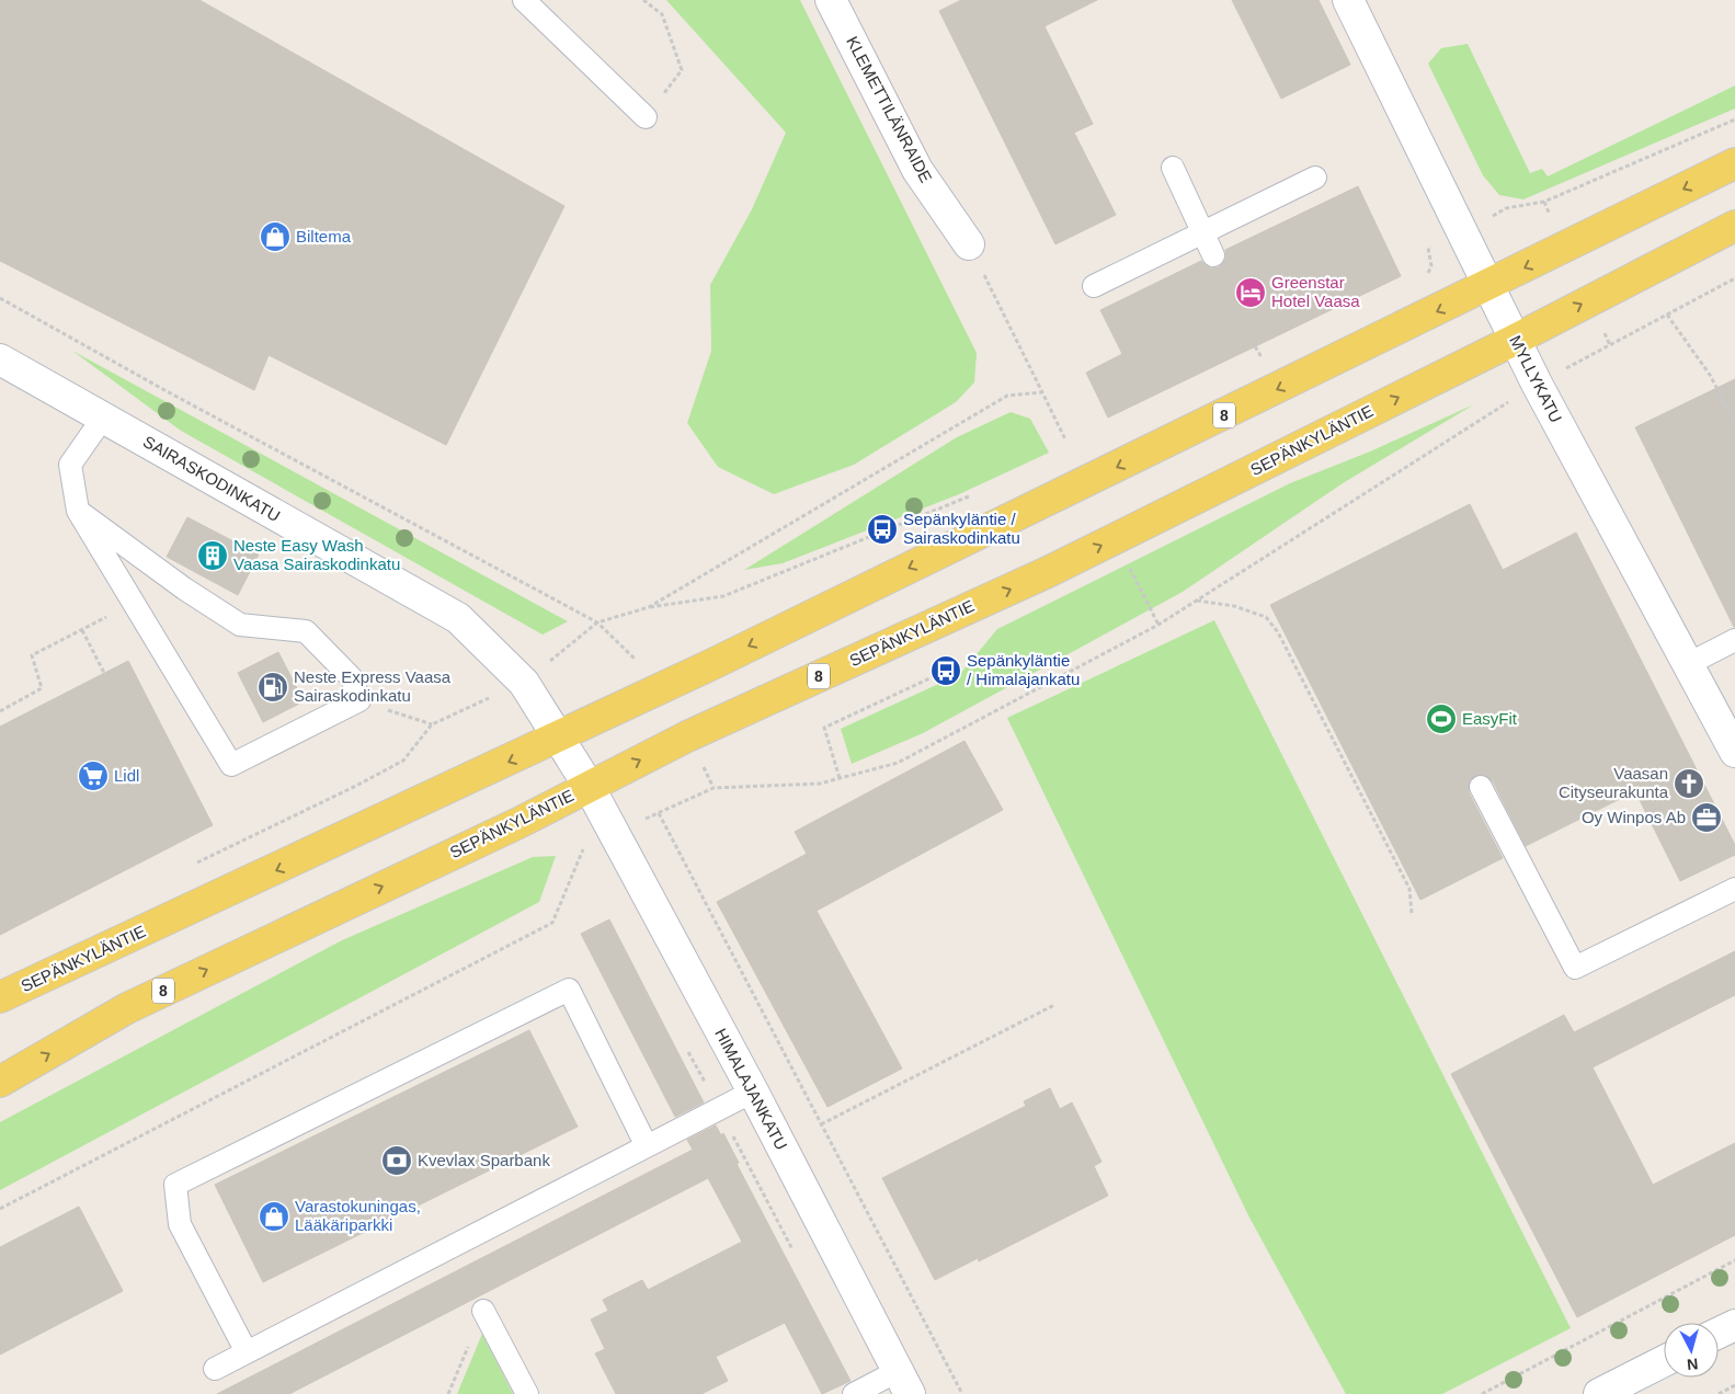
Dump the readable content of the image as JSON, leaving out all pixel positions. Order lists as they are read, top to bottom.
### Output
{
  "streets": {
    "main road": ["8", "SEPÄNKYLÄNTIE"],
    "street": [
      "KLEMETTILÄNRAIDE",
      "MYLLYKATU",
      "SAIRASKODINKATU",
      "HIMALAJANKATU"
    ]
  },
  "crossings": [
    ["MYLLYKATU", "SEPÄNKYLÄNTIE"],
    ["SEPÄNKYLÄNTIE", "SAIRASKODINKATU"],
    ["SEPÄNKYLÄNTIE", "HIMALAJANKATU"],
    ["SAIRASKODINKATU", "HIMALAJANKATU"]
  ],
  "places": {
    "shop": ["Biltema", "Varastokuningas, Lääkäriparkki"],
    "hotel": ["Greenstar Hotel Vaasa"],
    "bus stop": ["Sepänkyläntie / Sairaskodinkatu", "Sepänkyläntie / Himalajankatu"],
    "building": ["Neste Easy Wash Vaasa Sairaskodinkatu"],
    "fuel station": ["Neste Express Vaasa Sairaskodinkatu"],
    "sports": ["EasyFit"],
    "supermarket": ["Lidl"],
    "church": ["Vaasan Cityseurakunta"],
    "office": ["Oy Winpos Ab"],
    "bank": ["Kvevlax Sparbank"]
  },
  "north": "bottom"
}
